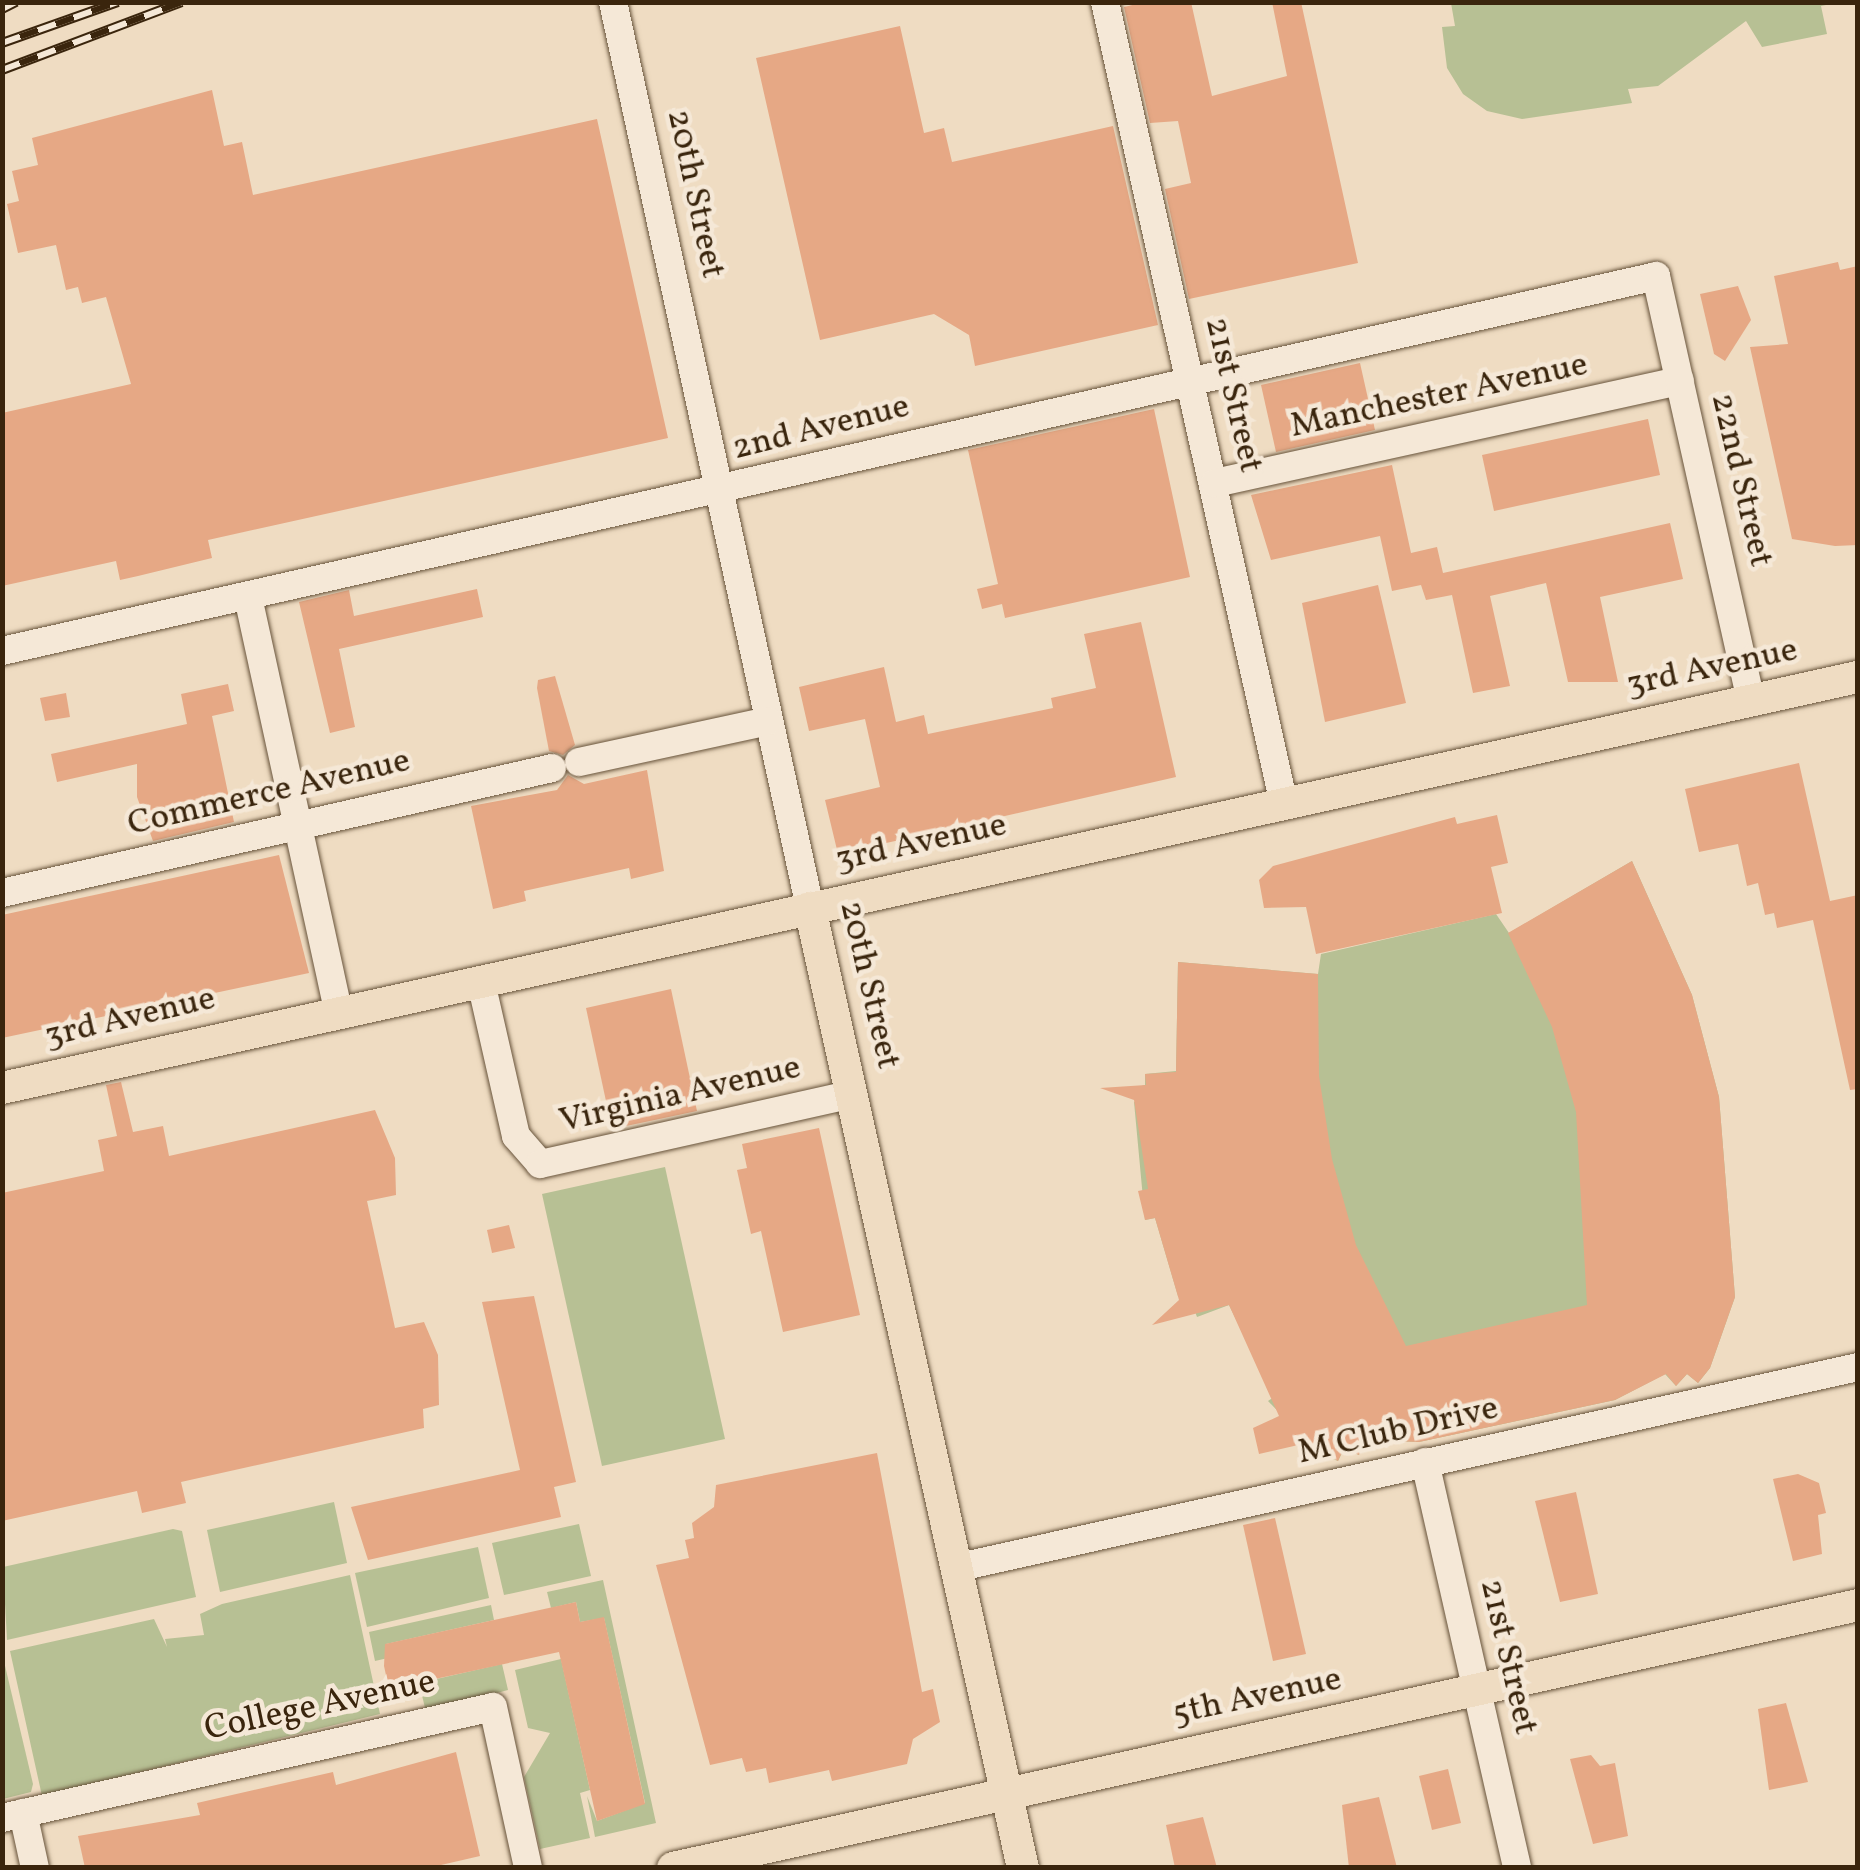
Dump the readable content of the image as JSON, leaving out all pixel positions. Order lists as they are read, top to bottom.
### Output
{
  "streets": {
    "main road": ["20th Street", "3rd Avenue", "5th Avenue"],
    "street": [
      "21st Street",
      "Manchester Avenue",
      "2nd Avenue",
      "22nd Street",
      "Commerce Avenue",
      "Virginia Avenue",
      "M Club Drive",
      "College Avenue"
    ]
  },
  "crossings": [
    ["20th Street", "2nd Avenue"],
    ["20th Street", "3rd Avenue"],
    ["20th Street", "Commerce Avenue"],
    ["20th Street", "Virginia Avenue"],
    ["20th Street", "M Club Drive"],
    ["20th Street", "5th Avenue"],
    ["21st Street", "Manchester Avenue"],
    ["21st Street", "2nd Avenue"],
    ["21st Street", "3rd Avenue"],
    ["21st Street", "M Club Drive"],
    ["21st Street", "5th Avenue"],
    ["Manchester Avenue", "22nd Street"],
    ["2nd Avenue", "22nd Street"],
    ["22nd Street", "3rd Avenue"],
    ["3rd Avenue", "Virginia Avenue"]
  ]
}
